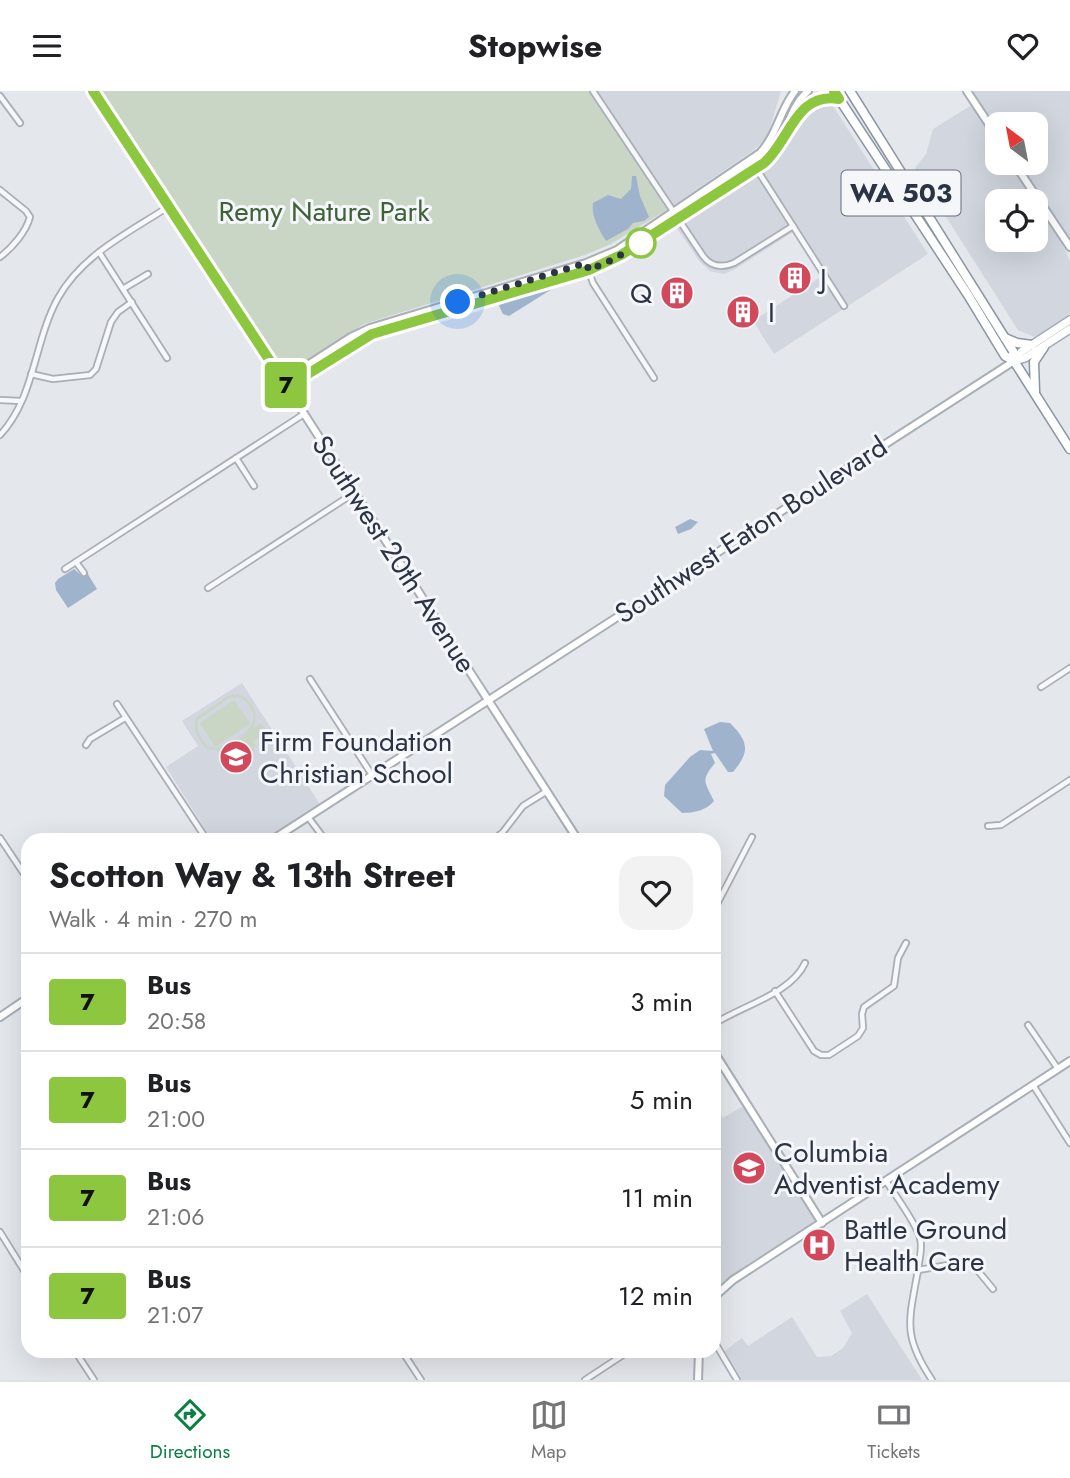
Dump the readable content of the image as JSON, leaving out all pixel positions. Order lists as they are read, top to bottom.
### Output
{
  "streets": {
    "highway": ["WA 503"],
    "main road": ["Southwest Eaton Boulevard"],
    "street": ["Southwest 20th Avenue"]
  },
  "crossings": [
    ["WA 503", "Southwest Eaton Boulevard"],
    ["Southwest Eaton Boulevard", "Southwest 20th Avenue"]
  ],
  "parks": ["Remy Nature Park"],
  "places": {
    "building": ["J", "Q", "I"],
    "school or university": ["Firm Foundation Christian School", "Columbia Adventist Academy"],
    "hospital": ["Battle Ground Health Care"]
  },
  "lines": ["bus line 7"],
  "north": "top left",
  "page": {
    "header": "Stopwise",
    "on_map": "7",
    "heading": ["Scotton Way & 13th Street", "Walk · 4 min · 270 m"],
    "list": [
      {
        "mark": "7",
        "name": "Bus",
        "note": "20:58",
        "value": "3 min"
      },
      {
        "mark": "7",
        "name": "Bus",
        "note": "21:00",
        "value": "5 min"
      },
      {
        "mark": "7",
        "name": "Bus",
        "note": "21:06",
        "value": "11 min"
      },
      {
        "mark": "7",
        "name": "Bus",
        "note": "21:07",
        "value": "12 min"
      }
    ],
    "tabs": ["Directions", "Map", "Tickets"]
  }
}
